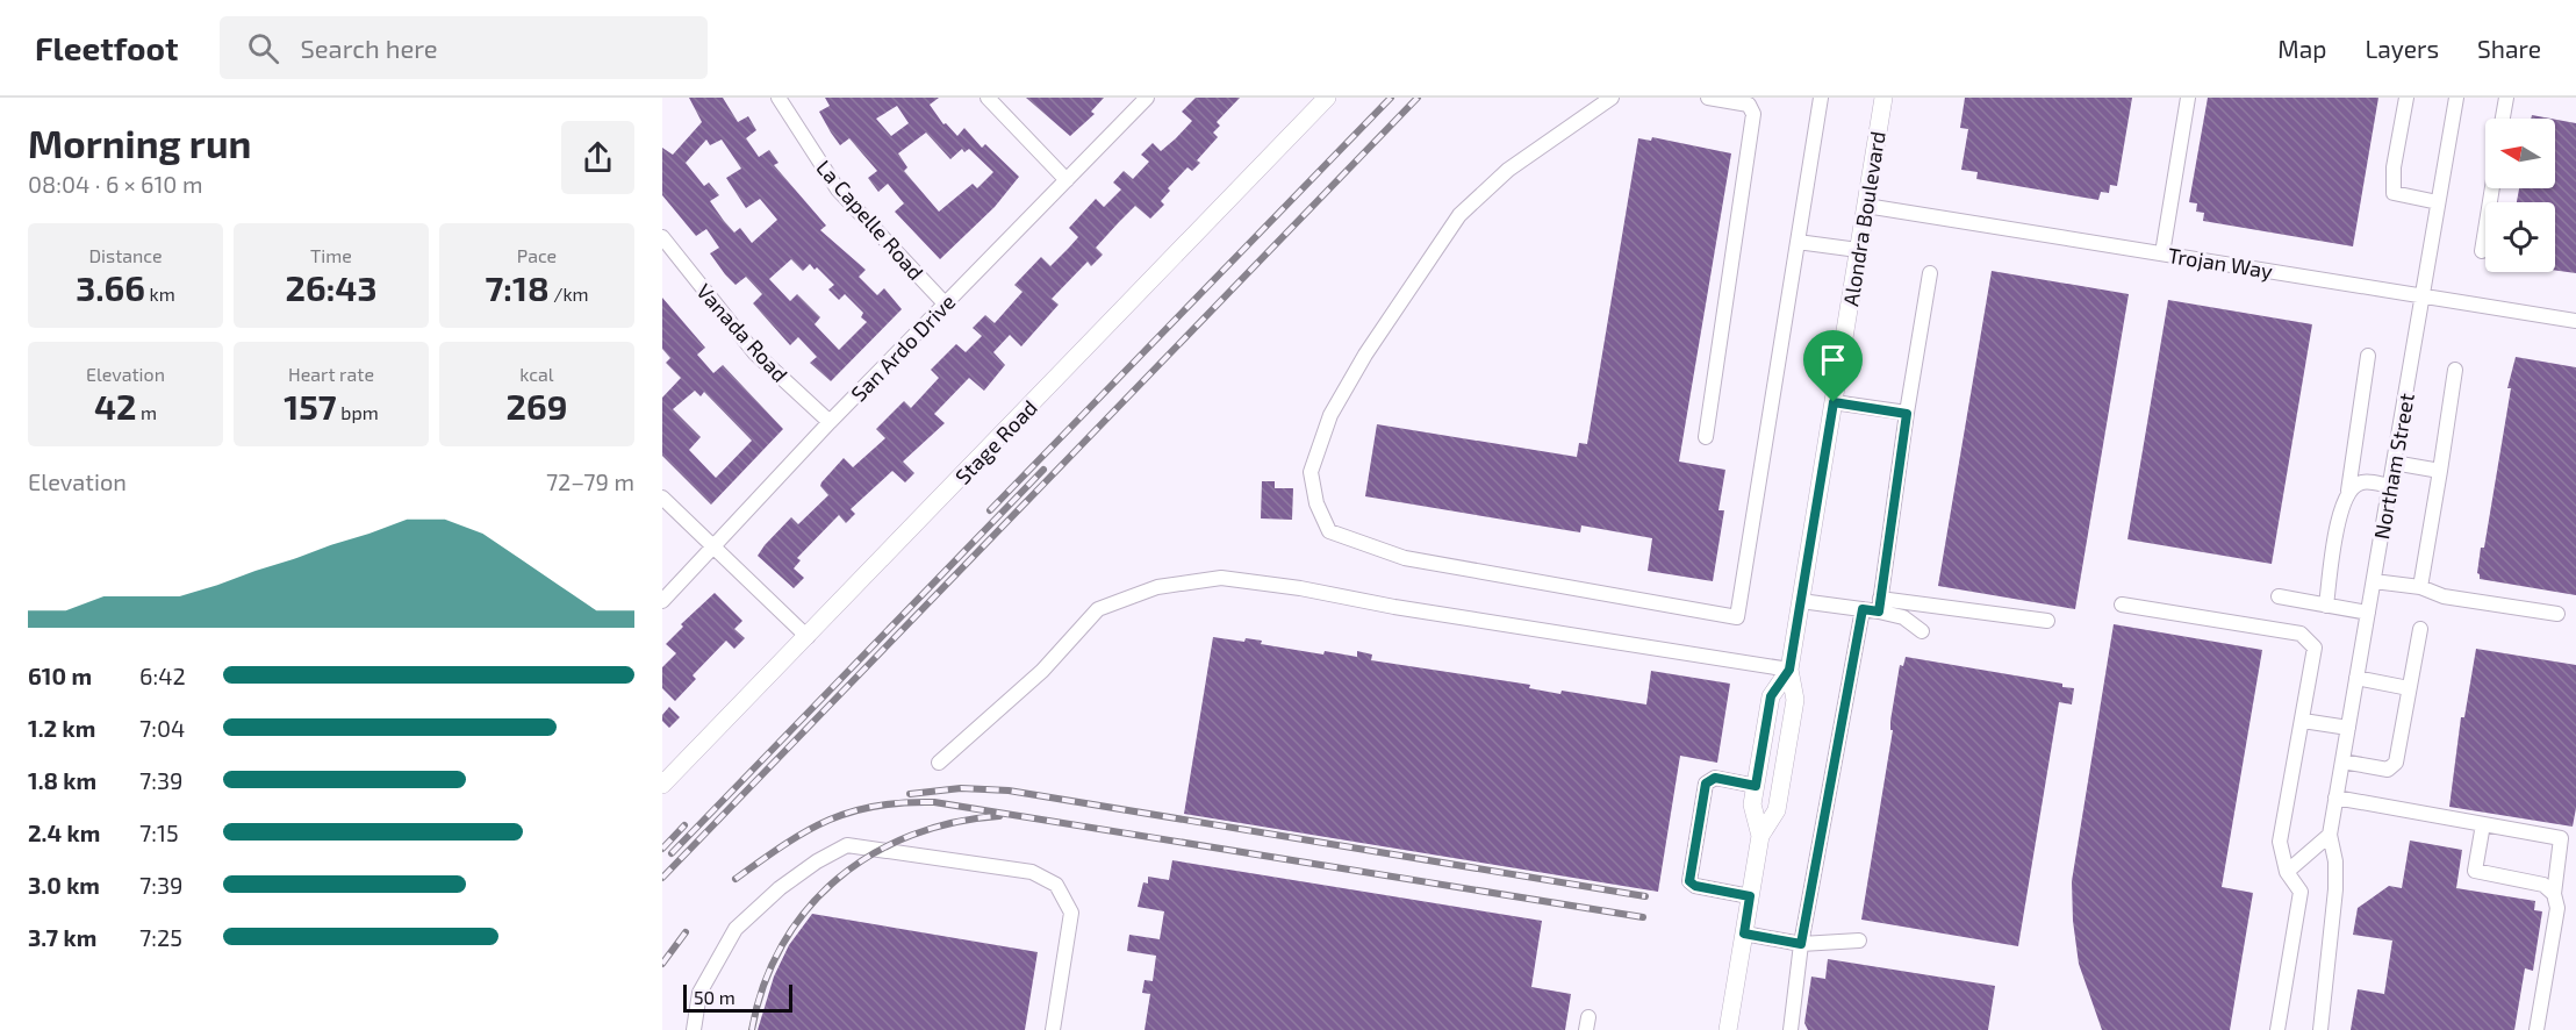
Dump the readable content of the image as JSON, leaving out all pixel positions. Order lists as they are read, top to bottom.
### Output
{
  "streets": {
    "main road": ["Alondra Boulevard", "Stage Road"],
    "street": [
      "La Capelle Road",
      "Trojan Way",
      "Vanada Road",
      "San Ardo Drive",
      "Northam Street"
    ]
  },
  "crossings": [
    ["Alondra Boulevard", "Trojan Way"],
    ["La Capelle Road", "San Ardo Drive"],
    ["Trojan Way", "Northam Street"],
    ["Vanada Road", "San Ardo Drive"]
  ],
  "scale_bar": "50 m",
  "north": "left",
  "page": {
    "header": "Fleetfoot",
    "search": "Search here",
    "nav": ["Map", "Layers", "Share"],
    "heading": ["Morning run", "08:04 · 6 × 610 m"],
    "stats": [
      ["Distance", "3.66 km"],
      ["Time", "26:43"],
      ["Pace", "7:18 /km"],
      ["Elevation", "42 m"],
      ["Heart rate", "157 bpm"],
      ["kcal", "269"]
    ],
    "chart": ["Elevation", "72–79 m"],
    "list": [
      {
        "name": "610 m",
        "note": "6:42"
      },
      {
        "name": "1.2 km",
        "note": "7:04"
      },
      {
        "name": "1.8 km",
        "note": "7:39"
      },
      {
        "name": "2.4 km",
        "note": "7:15"
      },
      {
        "name": "3.0 km",
        "note": "7:39"
      },
      {
        "name": "3.7 km",
        "note": "7:25"
      }
    ],
    "scale": "50 m"
  }
}
